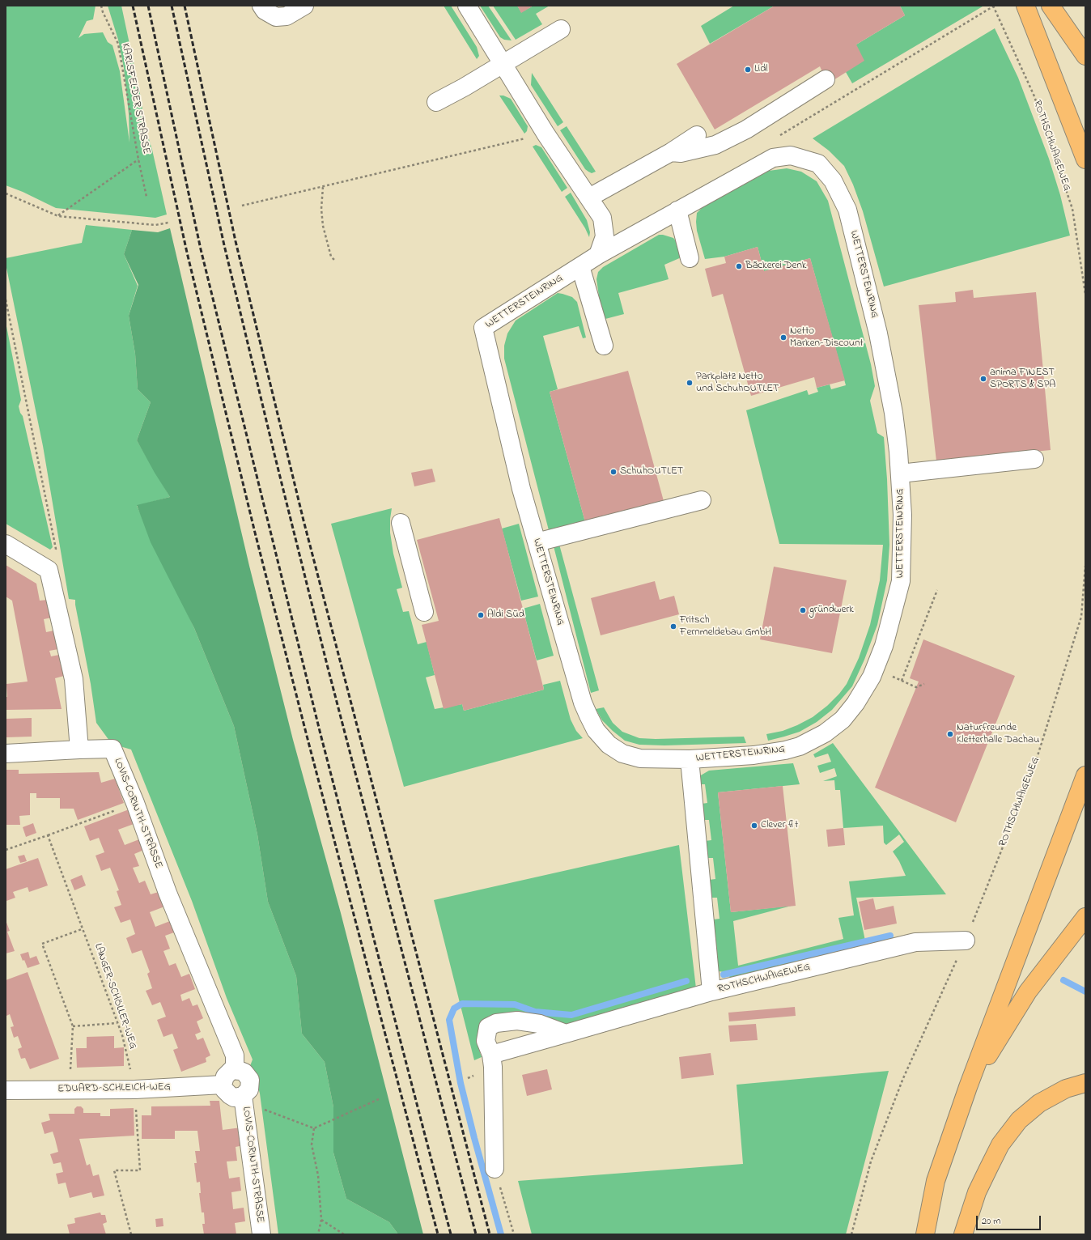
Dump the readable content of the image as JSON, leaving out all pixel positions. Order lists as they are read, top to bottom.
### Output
{
  "streets": {
    "street": [
      "ROTHSCHWAIGEWEG",
      "WETTERSTEINRING",
      "LOVIS-CORINTH-STRASSE",
      "EDUARD-SCHLEICH-WEG"
    ],
    "path": ["KARLSFELDER STRASSE", "LANGER-SCHÖLLER-WEG"]
  },
  "crossings": [
    ["LOVIS-CORINTH-STRASSE", "EDUARD-SCHLEICH-WEG"],
    ["LANGER-SCHÖLLER-WEG", "EDUARD-SCHLEICH-WEG"]
  ],
  "places": [
    "Lidl",
    "Bäckerei Denk",
    "Netto Marken-Discount",
    "anima FINEST SPORTS & SPA",
    "Parkplatz Netto und SchuhOUTLET",
    "SchuhOUTLET",
    "gründwerk",
    "Aldi Süd",
    "Fritsch Fernmeldebau GmbH",
    "Naturfreunde Kletterhalle Dachau",
    "Clever fit"
  ],
  "scale_bar": "20 m"
}
